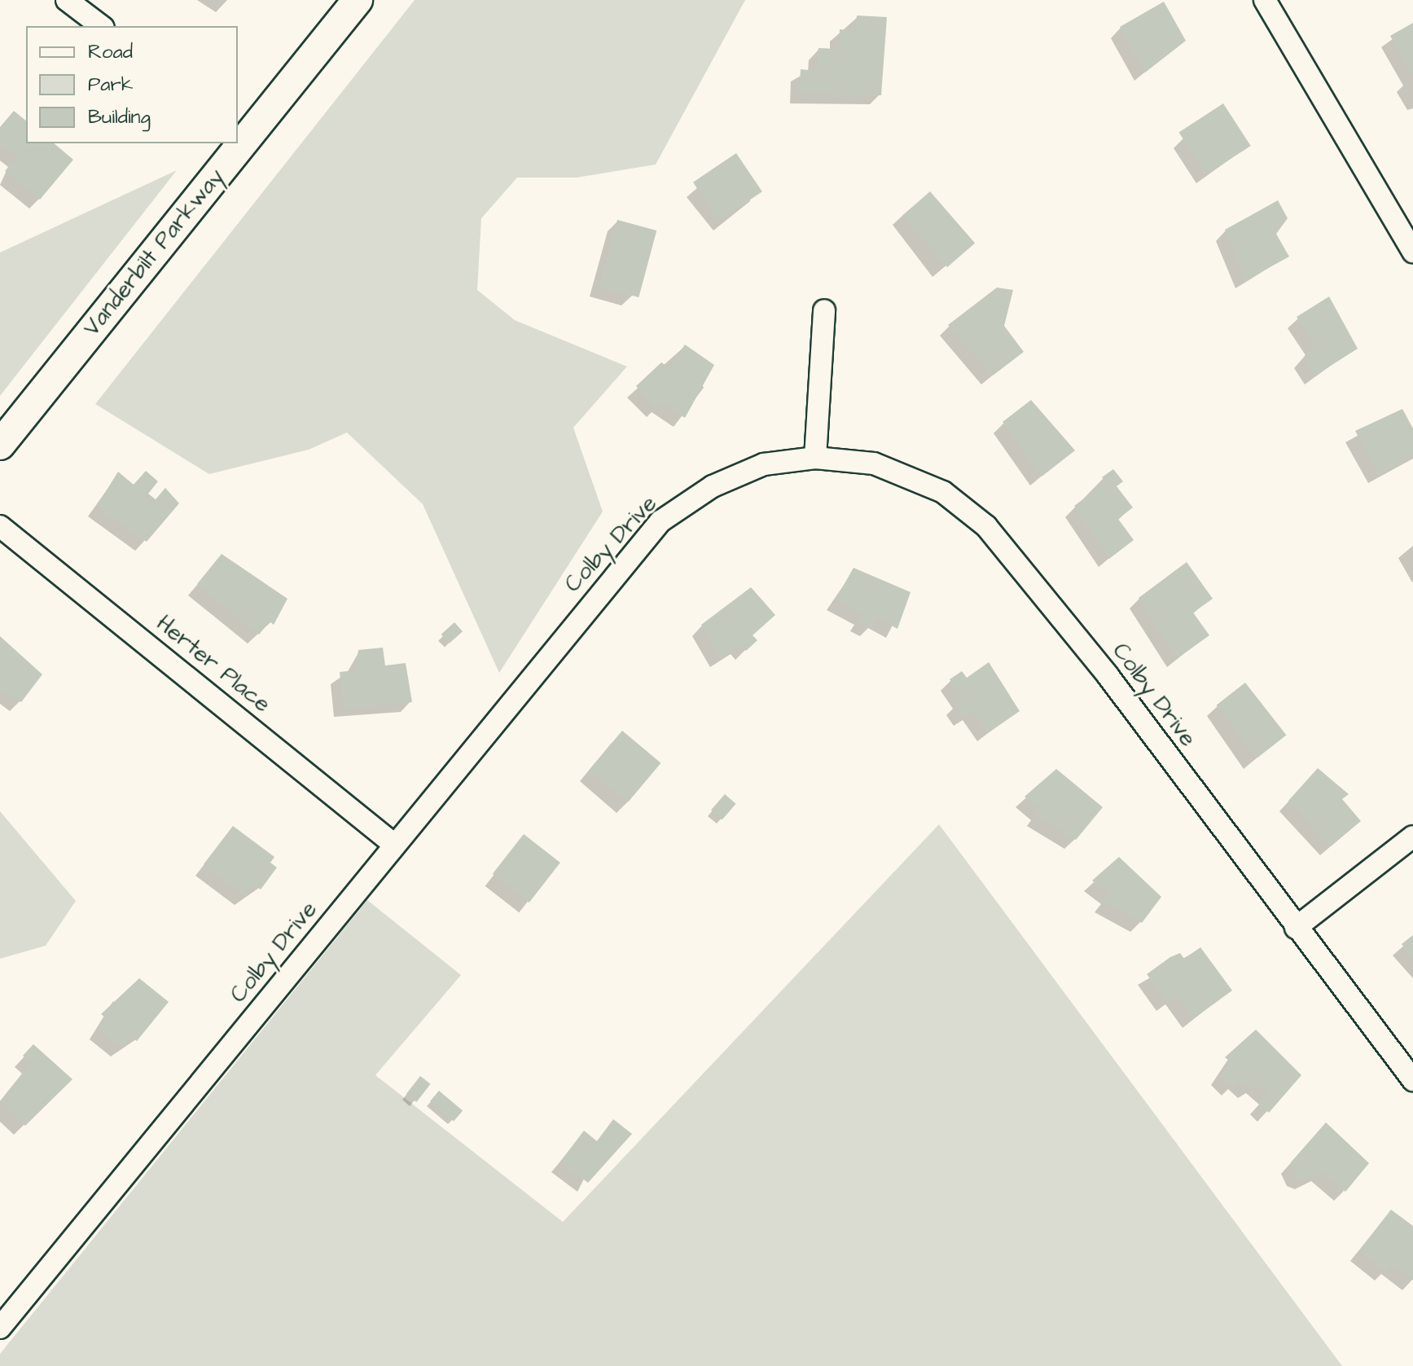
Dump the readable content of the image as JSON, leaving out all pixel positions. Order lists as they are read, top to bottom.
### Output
{
  "streets": {
    "main road": ["Vanderbilt Parkway"],
    "street": ["Colby Drive", "Herter Place"]
  },
  "crossings": [
    ["Colby Drive", "Herter Place"]
  ],
  "legend": ["Road", "Park", "Building"]
}
